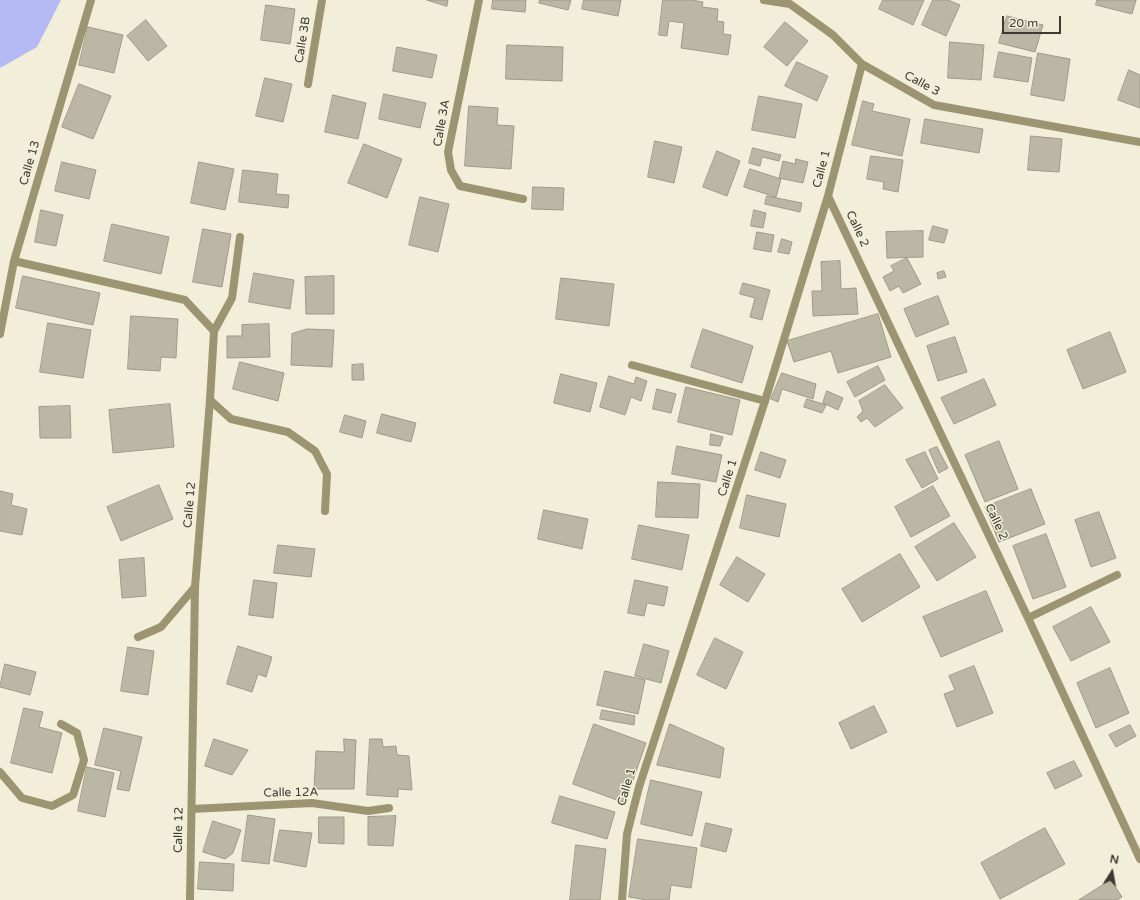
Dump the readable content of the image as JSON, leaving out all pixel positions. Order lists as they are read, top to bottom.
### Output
{
  "streets": {
    "street": [
      "Calle 3B",
      "Calle 3",
      "Calle 3A",
      "Calle 13",
      "Calle 1",
      "Calle 2",
      "Calle 12",
      "Calle 12A"
    ]
  },
  "crossings": [
    ["Calle 3", "Calle 1"],
    ["Calle 1", "Calle 2"],
    ["Calle 12", "Calle 12A"]
  ],
  "scale_bar": "20 m",
  "north": "top"
}
